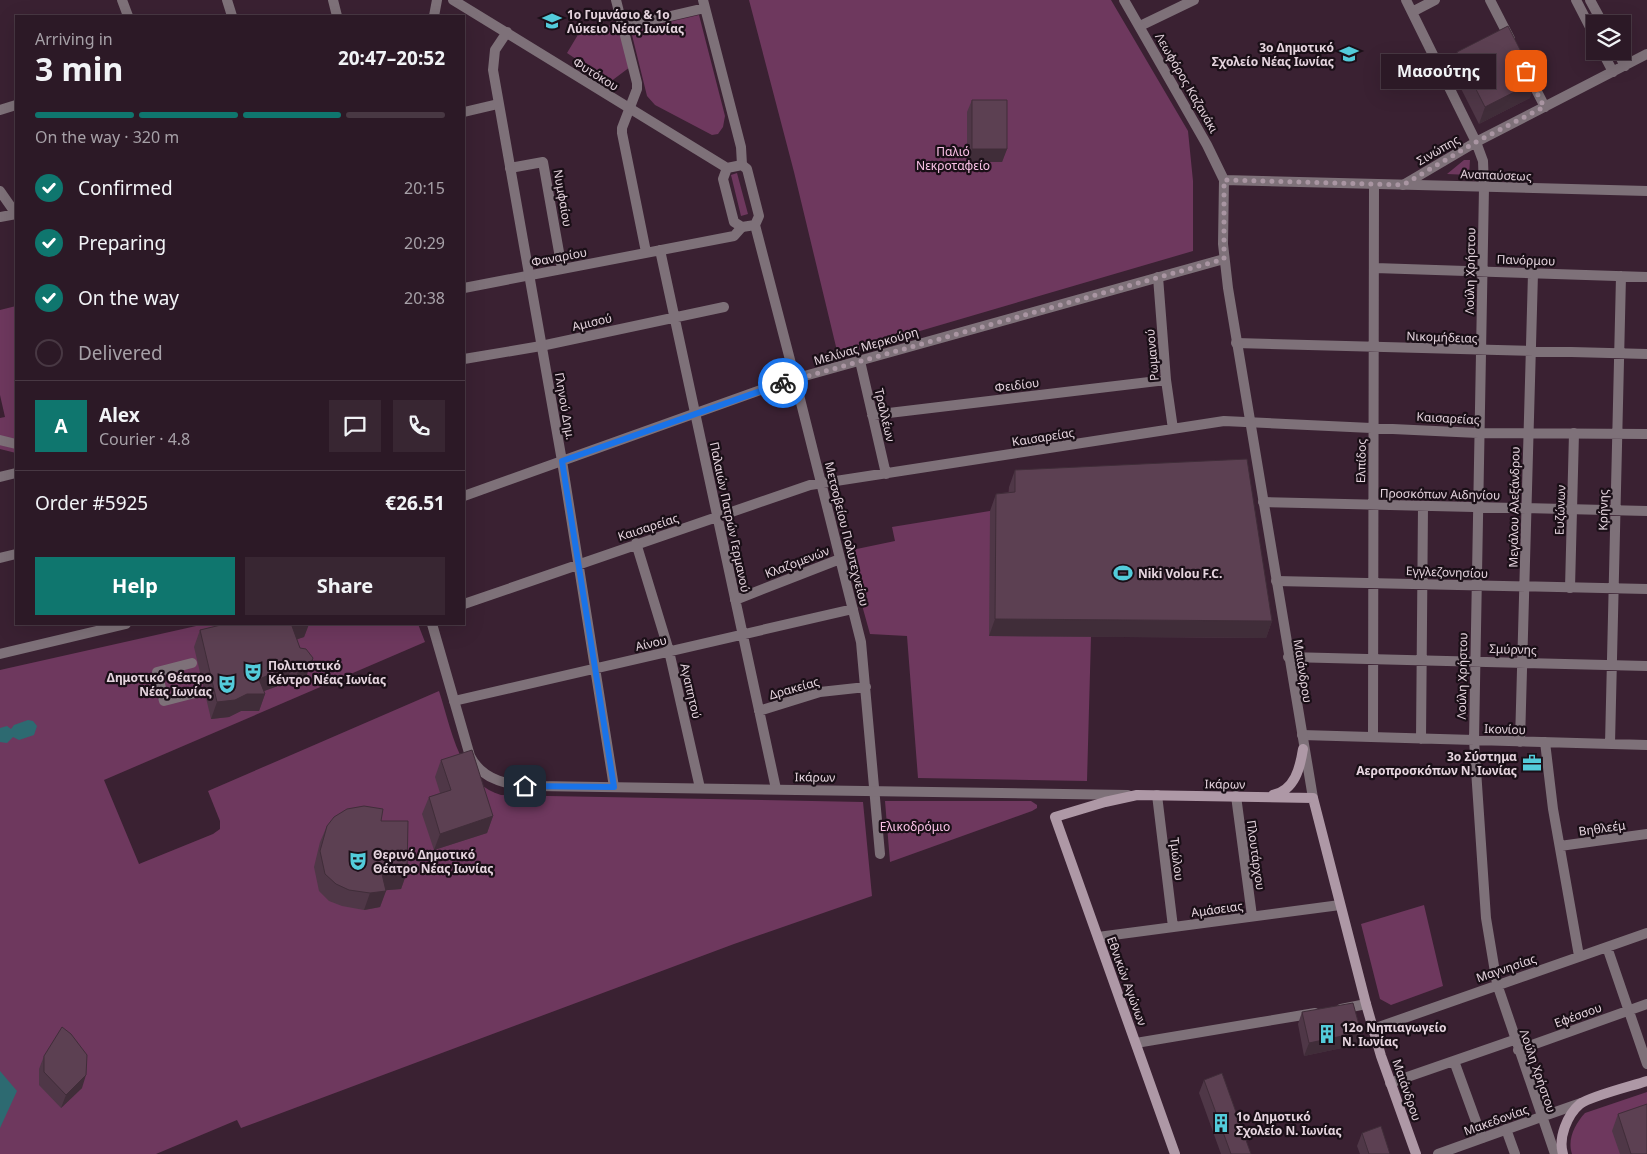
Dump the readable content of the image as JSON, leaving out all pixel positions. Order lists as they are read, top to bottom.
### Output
{
  "streets": {
    "main road": [
      "Μαιάνδρου",
      "Ικάρων",
      "Εθνικών Αγώνων",
      "Μακεδονίας"
    ],
    "street": [
      "Φυτόκου",
      "Λεωφόρος Καζανάκι",
      "Σινώπης",
      "Αναπαύσεως",
      "Νυμφαίου",
      "Φαναρίου",
      "Πανόρμου",
      "Λούλη Χρήστου",
      "Αμισού",
      "Νικομήδειας",
      "Μελίνας Μερκούρη",
      "Ρωμανού",
      "Φειδίου",
      "Γληνού Δημ.",
      "Τραλλέων",
      "Καισαρείας",
      "Ελπίδος",
      "Προσκόπων Αιδηνίου",
      "Μεγάλου Αλεξάνδρου",
      "Ευζώνων",
      "Κρήνης",
      "Παλαιών Πατρών Γερμανού",
      "Μετσοβείου Πολυτεχνείου",
      "Κλαζομενών",
      "Εγγλεζονησίου",
      "Αίνου",
      "Σμύρνης",
      "Δρακείας",
      "Αγαπητού",
      "Ικονίου",
      "Βηθλεέμ",
      "Πλουτάρχου",
      "Τμώλου",
      "Αμάσειας",
      "Μαγνησίας",
      "Εφέσσου"
    ]
  },
  "crossings": [
    ["Φυτόκου", "Γληνού Δημ."],
    ["Λεωφόρος Καζανάκι", "Αναπαύσεως"],
    ["Λεωφόρος Καζανάκι", "Μαιάνδρου"],
    ["Σινώπης", "Αναπαύσεως"],
    ["Σινώπης", "Λούλη Χρήστου"],
    ["Αναπαύσεως", "Λούλη Χρήστου"],
    ["Αναπαύσεως", "Ελπίδος"],
    ["Αναπαύσεως", "Μαιάνδρου"],
    ["Νυμφαίου", "Φαναρίου"],
    ["Νυμφαίου", "Γληνού Δημ."],
    ["Φαναρίου", "Γληνού Δημ."],
    ["Φαναρίου", "Παλαιών Πατρών Γερμανού"],
    ["Πανόρμου", "Λούλη Χρήστου"],
    ["Πανόρμου", "Ελπίδος"],
    ["Πανόρμου", "Μεγάλου Αλεξάνδρου"],
    ["Πανόρμου", "Κρήνης"],
    ["Λούλη Χρήστου", "Νικομήδειας"],
    ["Λούλη Χρήστου", "Καισαρείας"],
    ["Λούλη Χρήστου", "Προσκόπων Αιδηνίου"],
    ["Λούλη Χρήστου", "Εγγλεζονησίου"],
    ["Λούλη Χρήστου", "Σμύρνης"],
    ["Λούλη Χρήστου", "Ικονίου"],
    ["Λούλη Χρήστου", "Μαγνησίας"],
    ["Λούλη Χρήστου", "Εφέσσου"],
    ["Λούλη Χρήστου", "Μακεδονίας"],
    ["Αμισού", "Γληνού Δημ."],
    ["Αμισού", "Παλαιών Πατρών Γερμανού"],
    ["Νικομήδειας", "Ελπίδος"],
    ["Νικομήδειας", "Μεγάλου Αλεξάνδρου"],
    ["Νικομήδειας", "Κρήνης"],
    ["Νικομήδειας", "Μαιάνδρου"],
    ["Μελίνας Μερκούρη", "Ρωμανού"],
    ["Μελίνας Μερκούρη", "Γληνού Δημ."],
    ["Μελίνας Μερκούρη", "Τραλλέων"],
    ["Μελίνας Μερκούρη", "Παλαιών Πατρών Γερμανού"],
    ["Μελίνας Μερκούρη", "Μετσοβείου Πολυτεχνείου"],
    ["Μελίνας Μερκούρη", "Μαιάνδρου"],
    ["Ρωμανού", "Φειδίου"],
    ["Ρωμανού", "Καισαρείας"],
    ["Φειδίου", "Τραλλέων"],
    ["Γληνού Δημ.", "Καισαρείας"],
    ["Γληνού Δημ.", "Αίνου"],
    ["Γληνού Δημ.", "Ικάρων"],
    ["Τραλλέων", "Καισαρείας"],
    ["Καισαρείας", "Ελπίδος"],
    ["Καισαρείας", "Μεγάλου Αλεξάνδρου"],
    ["Καισαρείας", "Ευζώνων"],
    ["Καισαρείας", "Κρήνης"],
    ["Καισαρείας", "Παλαιών Πατρών Γερμανού"],
    ["Καισαρείας", "Μετσοβείου Πολυτεχνείου"],
    ["Καισαρείας", "Μαιάνδρου"],
    ["Καισαρείας", "Αγαπητού"],
    ["Ελπίδος", "Προσκόπων Αιδηνίου"],
    ["Ελπίδος", "Εγγλεζονησίου"],
    ["Ελπίδος", "Σμύρνης"],
    ["Ελπίδος", "Ικονίου"],
    ["Προσκόπων Αιδηνίου", "Μεγάλου Αλεξάνδρου"],
    ["Προσκόπων Αιδηνίου", "Ευζώνων"],
    ["Προσκόπων Αιδηνίου", "Κρήνης"],
    ["Προσκόπων Αιδηνίου", "Μαιάνδρου"],
    ["Μεγάλου Αλεξάνδρου", "Εγγλεζονησίου"],
    ["Μεγάλου Αλεξάνδρου", "Σμύρνης"],
    ["Μεγάλου Αλεξάνδρου", "Ικονίου"],
    ["Ευζώνων", "Εγγλεζονησίου"],
    ["Κρήνης", "Εγγλεζονησίου"],
    ["Κρήνης", "Σμύρνης"],
    ["Κρήνης", "Ικονίου"],
    ["Παλαιών Πατρών Γερμανού", "Κλαζομενών"],
    ["Παλαιών Πατρών Γερμανού", "Αίνου"],
    ["Παλαιών Πατρών Γερμανού", "Δρακείας"],
    ["Παλαιών Πατρών Γερμανού", "Ικάρων"],
    ["Μετσοβείου Πολυτεχνείου", "Κλαζομενών"],
    ["Μετσοβείου Πολυτεχνείου", "Αίνου"],
    ["Μετσοβείου Πολυτεχνείου", "Δρακείας"],
    ["Μετσοβείου Πολυτεχνείου", "Ικάρων"],
    ["Εγγλεζονησίου", "Μαιάνδρου"],
    ["Αίνου", "Αγαπητού"],
    ["Αίνου", "Ικάρων"],
    ["Σμύρνης", "Μαιάνδρου"],
    ["Μαιάνδρου", "Ικονίου"],
    ["Μαιάνδρου", "Ικάρων"],
    ["Μαιάνδρου", "Αμάσειας"],
    ["Μαιάνδρου", "Μαγνησίας"],
    ["Αγαπητού", "Ικάρων"],
    ["Ικάρων", "Πλουτάρχου"],
    ["Ικάρων", "Τμώλου"],
    ["Ικάρων", "Εθνικών Αγώνων"],
    ["Πλουτάρχου", "Αμάσειας"],
    ["Τμώλου", "Αμάσειας"],
    ["Αμάσειας", "Εθνικών Αγώνων"]
  ],
  "parks": ["Παλιό Νεκροταφείο", "Ελικοδρόμιο"],
  "places": {
    "school or university": ["1ο Γυμνάσιο & 1ο Λύκειο Νέας Ιωνίας", "3ο Δημοτικό Σχολείο Νέας Ιωνίας"],
    "other": ["Μασούτης"],
    "sports": ["Niki Volou F.C."],
    "theatre": ["Πολιτιστικό Κέντρο Νέας Ιωνίας", "Δημοτικό Θέατρο Νέας Ιωνίας", "Θερινό Δημοτικό Θέατρο Νέας Ιωνίας"],
    "office": ["3ο Σύστημα Αεροπροσκόπων Ν. Ιωνίας"],
    "building": ["12ο Νηπιαγωγείο Ν. Ιωνίας", "1ο Δημοτικό Σχολείο Ν. Ιωνίας"]
  },
  "page": {
    "heading": ["3 min", "Arriving in", "20:47–20:52"],
    "panel": [
      "Alex",
      "Courier · 4.8",
      "Order #5925",
      "€26.51"
    ],
    "bubble": "Μασούτης",
    "bar": "On the way · 320 m",
    "list": [
      ["Confirmed", "20:15"],
      ["Preparing", "20:29"],
      ["On the way", "20:38"],
      "Delivered"
    ],
    "round": "A",
    "buttons": ["Help", "Share"]
  }
}
